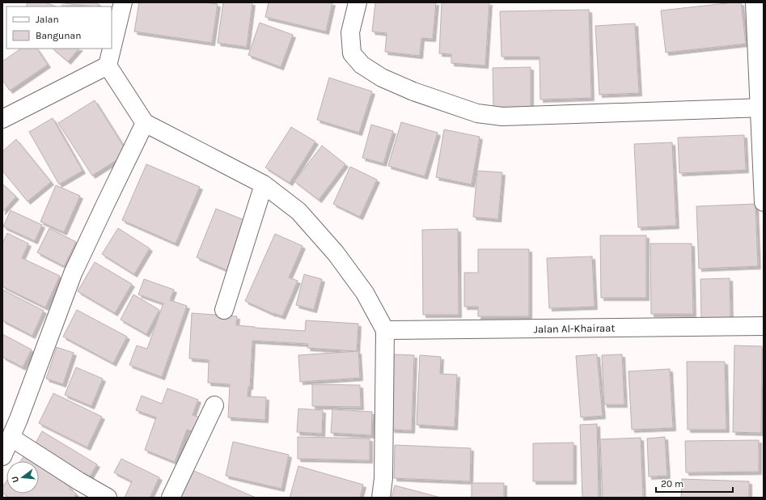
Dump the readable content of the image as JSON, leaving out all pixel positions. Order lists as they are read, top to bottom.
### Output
{
  "streets": {
    "street": ["Jalan Al-Khairaat"]
  },
  "legend": ["Jalan", "Bangunan"],
  "scale_bar": "20 m",
  "north": "left"
}
